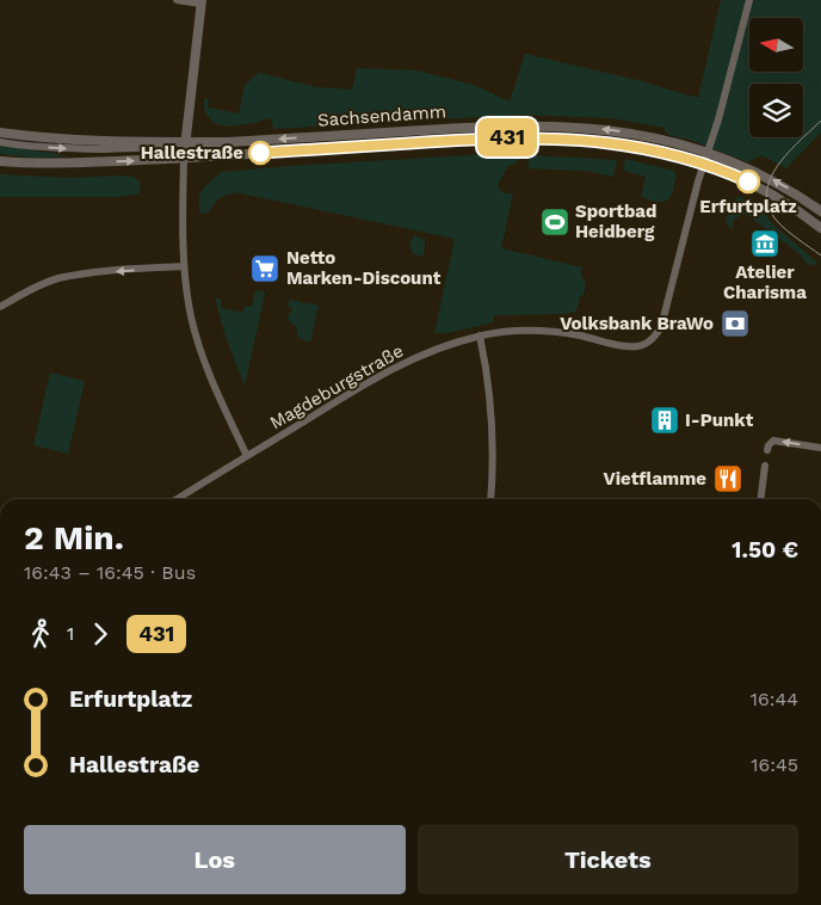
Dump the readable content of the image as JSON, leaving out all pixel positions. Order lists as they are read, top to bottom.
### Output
{
  "streets": {
    "street": ["Sachsendamm", "Magdeburgstraße"]
  },
  "crossings": [
    ["Sachsendamm", "Magdeburgstraße"]
  ],
  "places": {
    "other": ["Hallestraße", "Erfurtplatz"],
    "sports": ["Sportbad Heidberg"],
    "museum": ["Atelier Charisma"],
    "supermarket": ["Netto Marken-Discount"],
    "bank": ["Volksbank BraWo"],
    "building": ["I-Punkt"],
    "restaurant": ["Vietflamme"]
  },
  "lines": ["bus line 431"],
  "north": "left",
  "page": {
    "on_map": "431",
    "heading": ["2 Min.", "16:43 – 16:45 · Bus", "1.50 €"],
    "legs": ["1", "431"],
    "list": [
      {
        "name": "Erfurtplatz",
        "value": "16:44"
      },
      {
        "name": "Hallestraße",
        "value": "16:45"
      }
    ],
    "buttons": ["Los", "Tickets"]
  }
}
